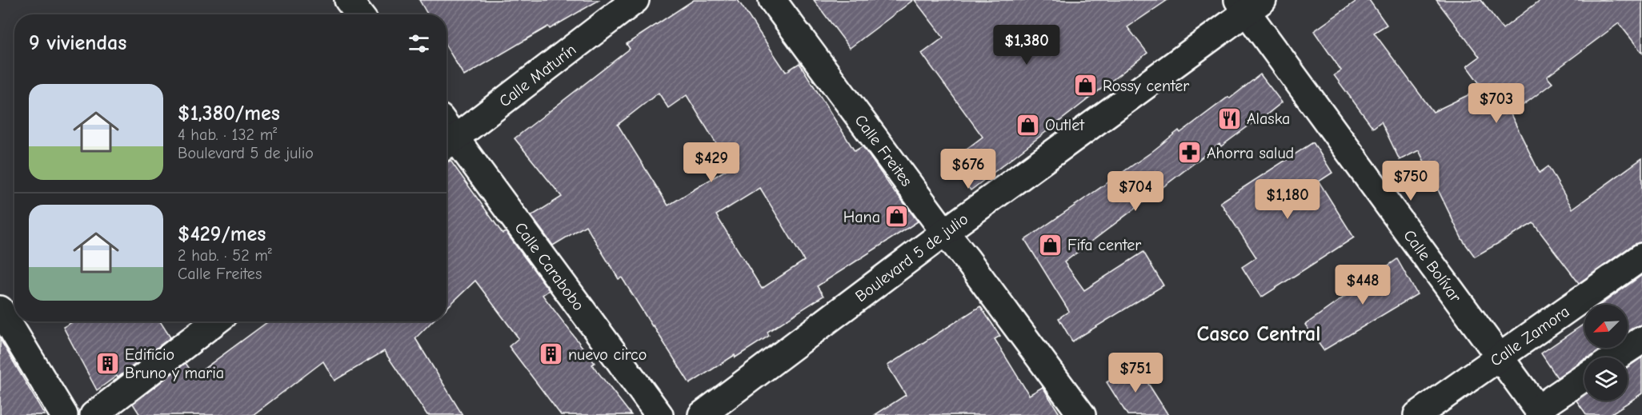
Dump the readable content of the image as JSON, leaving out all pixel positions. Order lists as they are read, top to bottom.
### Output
{
  "streets": {
    "street": [
      "Calle Maturín",
      "Calle Freites",
      "Boulevard 5 de julio",
      "Calle Bolívar",
      "Calle Carabobo",
      "Calle Zamora"
    ]
  },
  "crossings": [
    ["Calle Maturín", "Calle Carabobo"],
    ["Calle Freites", "Boulevard 5 de julio"],
    ["Boulevard 5 de julio", "Calle Bolívar"],
    ["Calle Bolívar", "Calle Zamora"]
  ],
  "districts": ["Casco Central"],
  "places": {
    "shop": [
      "Rossy center",
      "Outlet",
      "Hana",
      "Fifa center"
    ],
    "restaurant": ["Alaska"],
    "pharmacy": ["Ahorra salud"],
    "building": ["nuevo circo", "Edificio Bruno y maria"]
  },
  "north": "bottom left",
  "page": {
    "heading": "9 viviendas",
    "price": [
      "$1,380",
      "$703",
      "$429",
      "$676",
      "$750",
      "$704",
      "$1,180",
      "$448",
      "$751"
    ],
    "list": [
      {
        "name": "$1,380/mes",
        "note": "4 hab. · 132 m² · Boulevard 5 de julio"
      },
      {
        "name": "$429/mes",
        "note": "2 hab. · 52 m² · Calle Freites"
      }
    ]
  }
}
